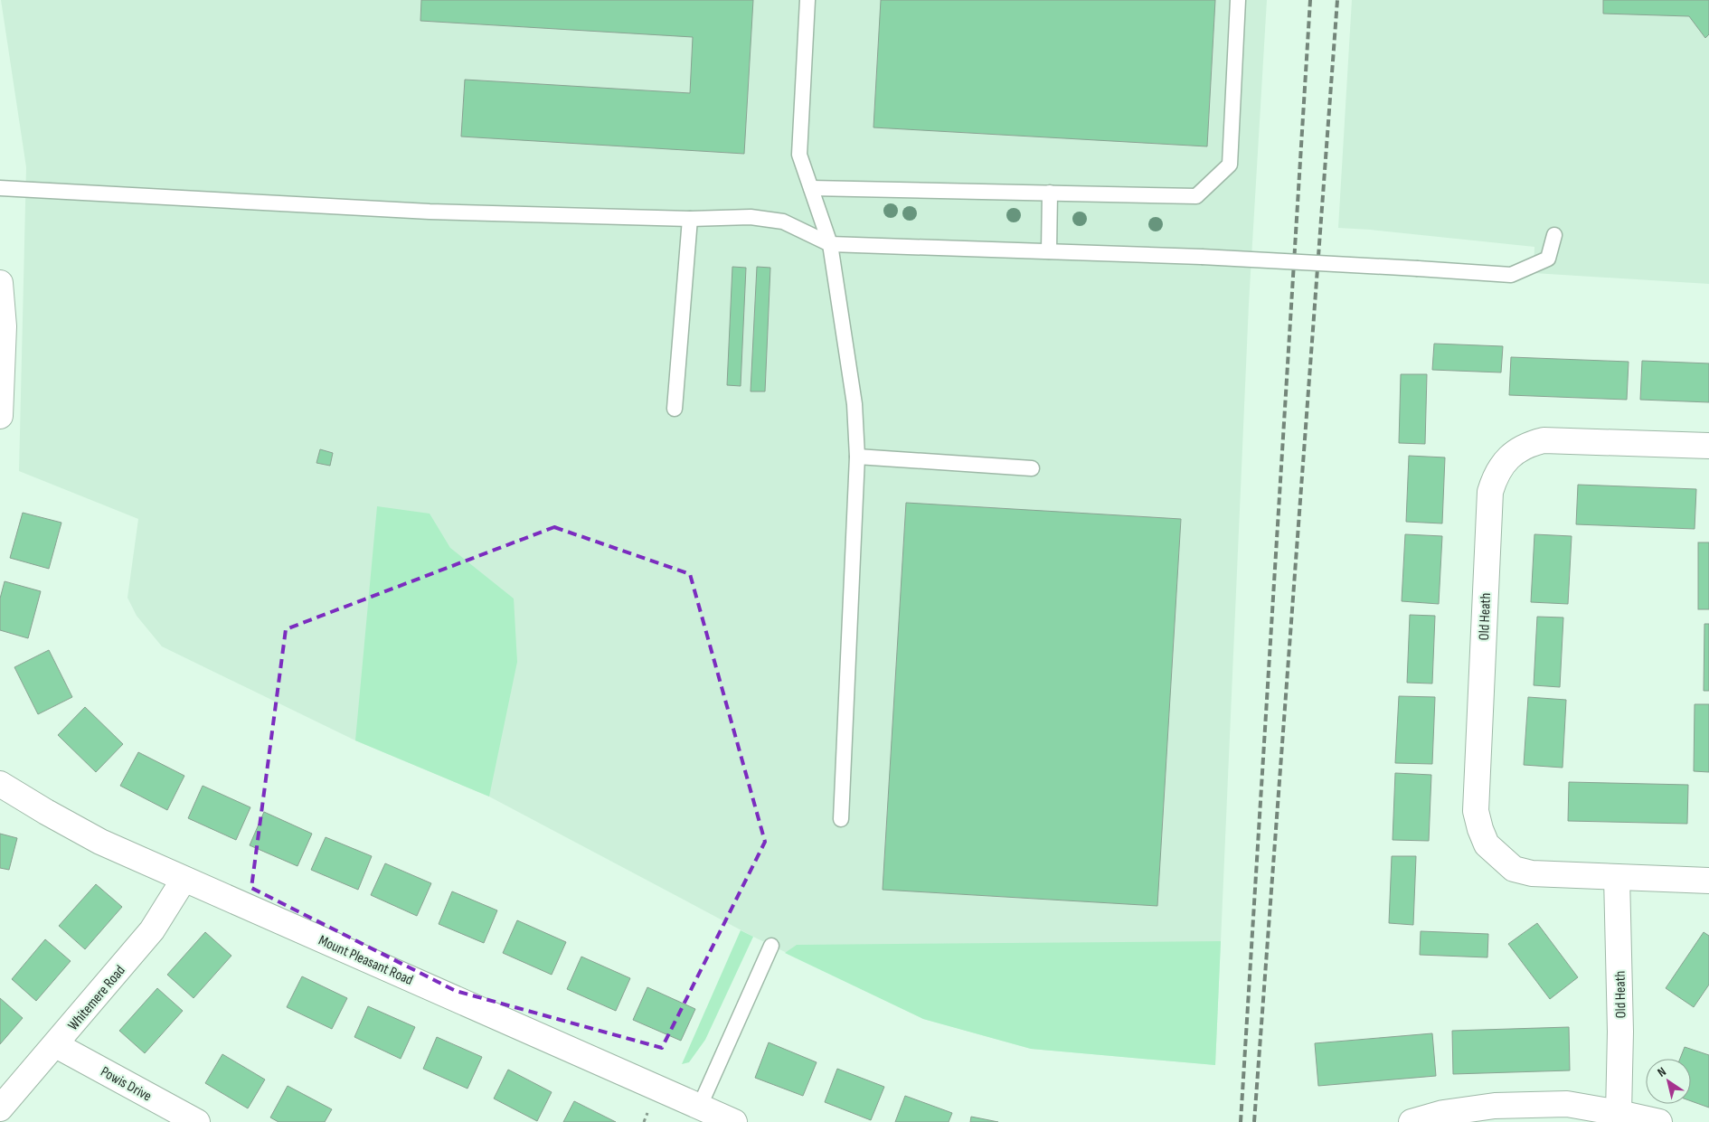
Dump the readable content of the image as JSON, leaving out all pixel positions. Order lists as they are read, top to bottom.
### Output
{
  "streets": {
    "street": [
      "Old Heath",
      "Mount Pleasant Road",
      "Whitemere Road",
      "Powis Drive"
    ]
  },
  "crossings": [
    ["Mount Pleasant Road", "Whitemere Road"],
    ["Whitemere Road", "Powis Drive"]
  ],
  "north": "top left"
}
